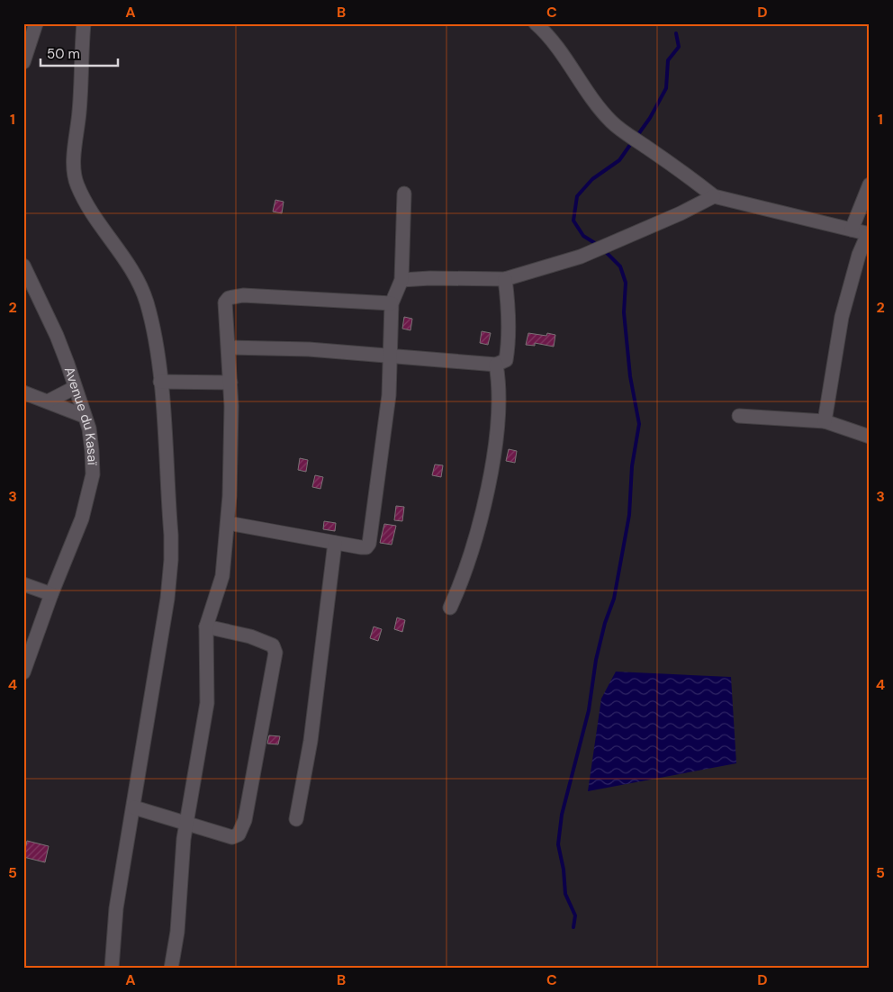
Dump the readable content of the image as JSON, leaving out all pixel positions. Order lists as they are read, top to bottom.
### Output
{
  "streets": {
    "street": ["Avenue du Kasaï"]
  },
  "scale_bar": "50 m",
  "grid": {
    "columns": [
      "A",
      "B",
      "C",
      "D"
    ],
    "rows": [
      "1",
      "2",
      "3",
      "4",
      "5"
    ]
  }
}
